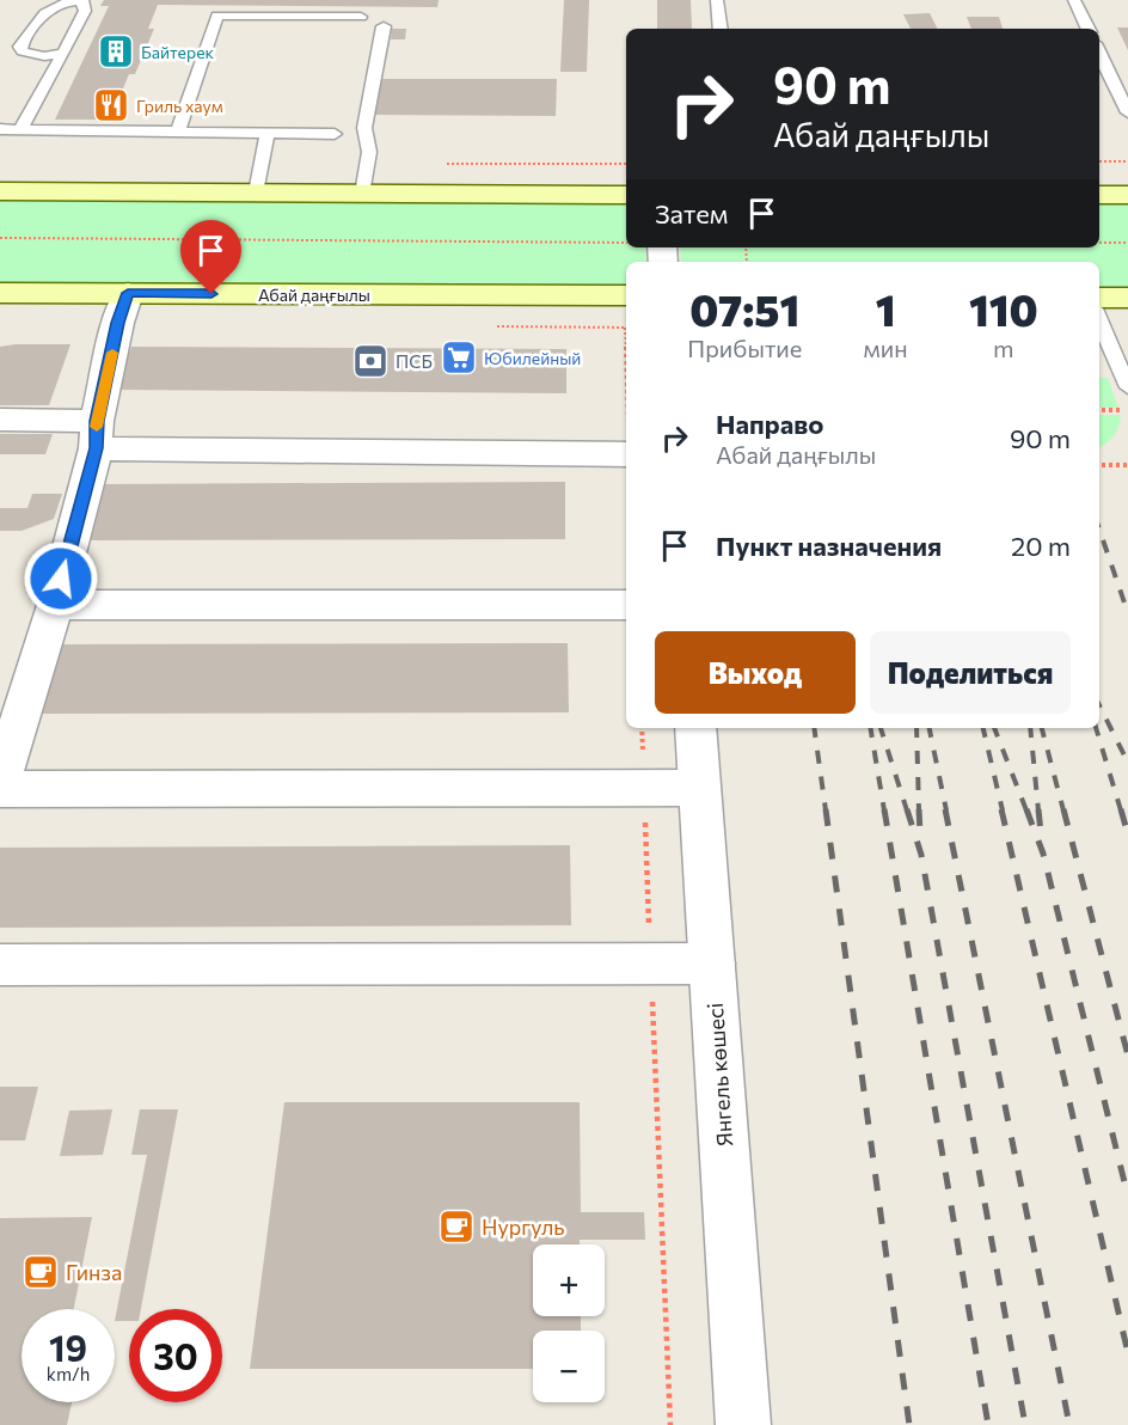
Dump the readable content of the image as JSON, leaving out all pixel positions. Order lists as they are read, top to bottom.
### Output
{
  "streets": {
    "main road": ["Абай даңғылы"],
    "street": ["Янгель көшесі"]
  },
  "places": {
    "building": ["Байтерек"],
    "restaurant": ["Гриль хаум"],
    "supermarket": ["Юбилейный"],
    "bank": ["ПСБ"],
    "cafe": ["Нургуль", "Гинза"]
  },
  "page": {
    "turn": ["90 m", "Абай даңғылы"],
    "then": "Затем",
    "eta": [
      "07:51",
      "Прибытие",
      "1",
      "мин",
      "110",
      "m"
    ],
    "list": [
      {
        "name": "Направо",
        "note": "Абай даңғылы",
        "value": "90 m"
      },
      {
        "name": "Пункт назначения",
        "value": "20 m"
      }
    ],
    "buttons": ["Выход", "Поделиться"],
    "map_buttons": ["+", "−"],
    "speed": "19 km/h",
    "limit": "30"
  }
}
